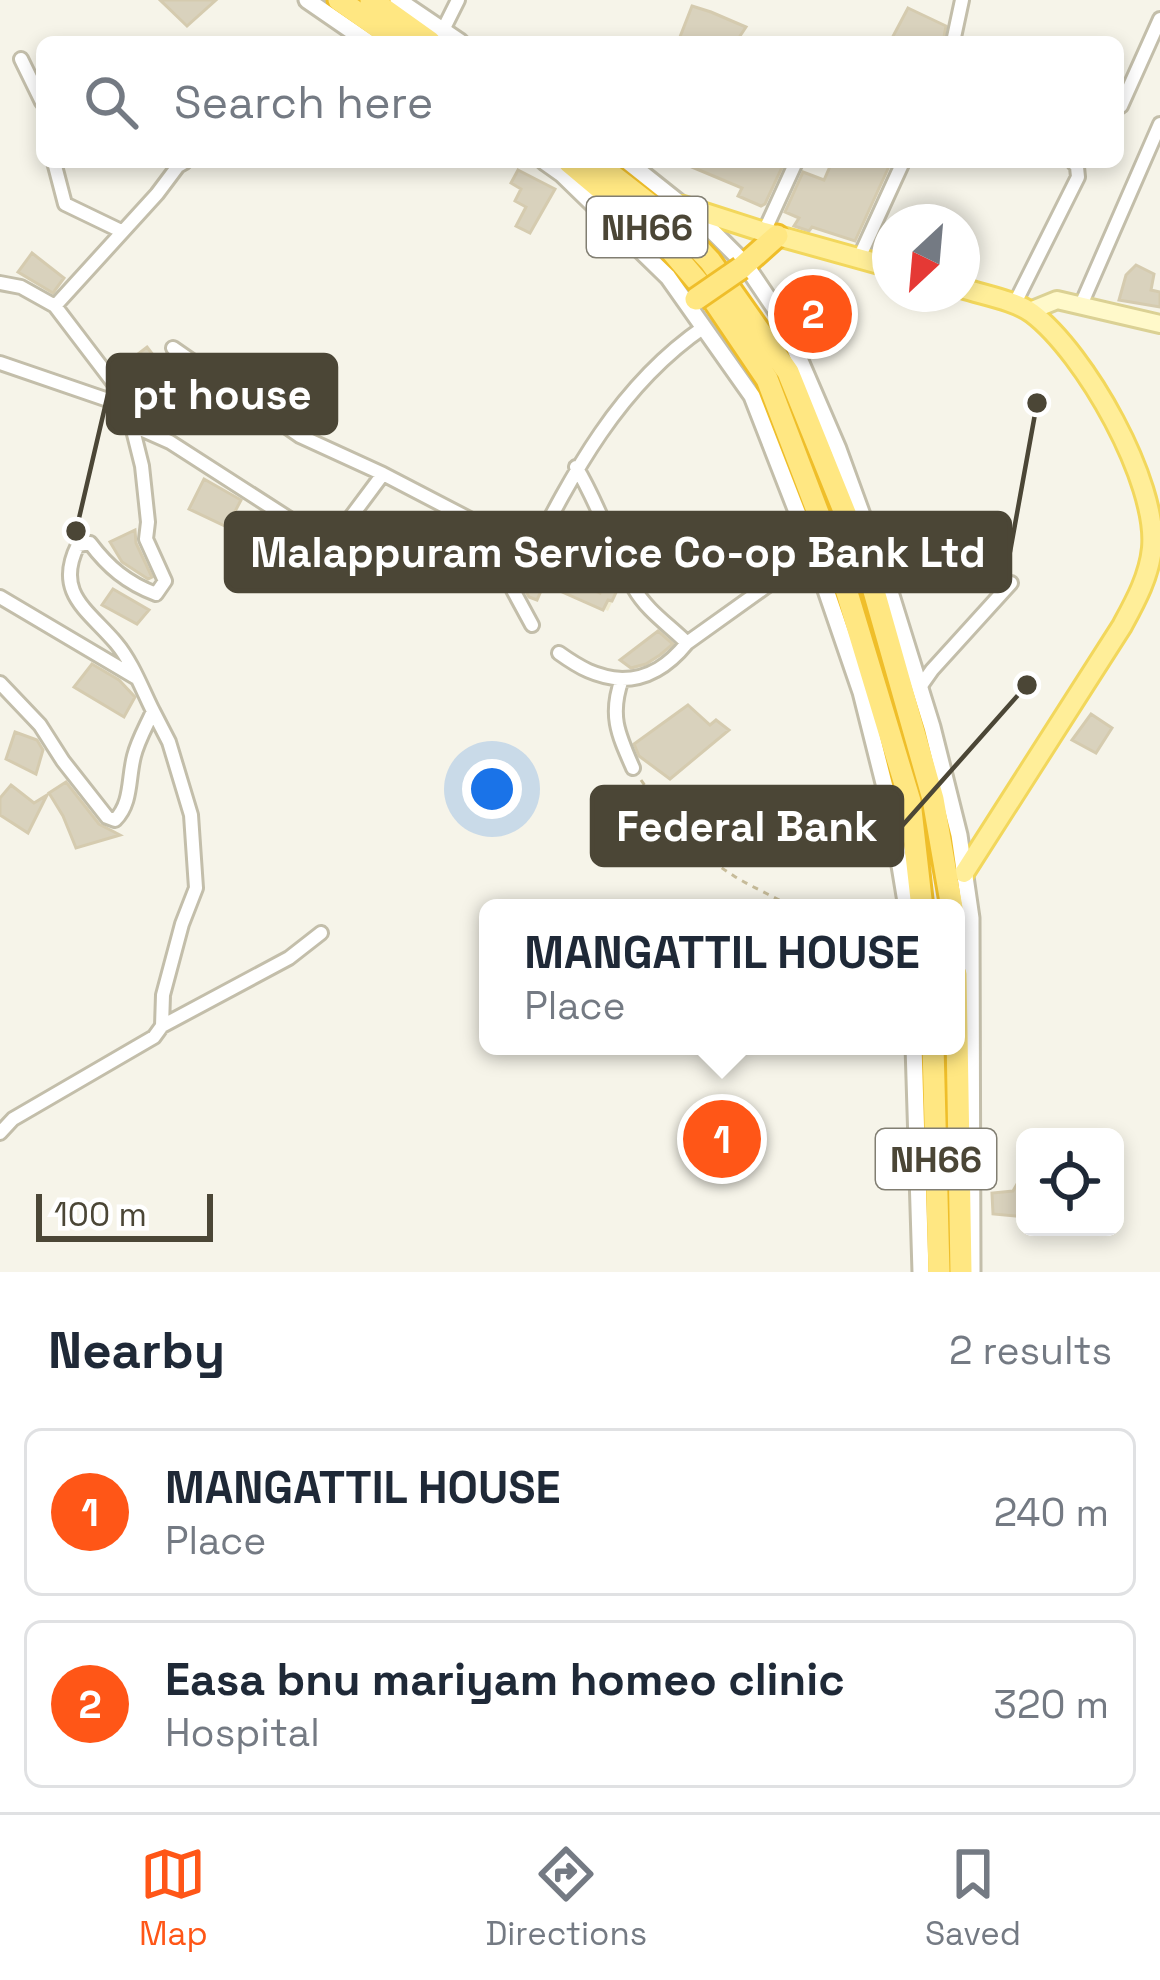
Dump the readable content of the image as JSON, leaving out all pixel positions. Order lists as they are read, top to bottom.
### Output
{
  "streets": {
    "highway": ["NH66"]
  },
  "places": ["Malappuram Service Co-op Bank Ltd", "pt house", "Federal Bank"],
  "scale_bar": "100 m",
  "north": "bottom left",
  "page": {
    "search": "Search here",
    "pins": ["2", "1"],
    "popup": ["MANGATTIL HOUSE", "Place"],
    "scale": "100 m",
    "heading": ["Nearby", "2 results"],
    "list": [
      {
        "mark": "1",
        "name": "MANGATTIL HOUSE",
        "note": "Place",
        "value": "240 m"
      },
      {
        "mark": "2",
        "name": "Easa bnu mariyam homeo clinic",
        "note": "Hospital",
        "value": "320 m"
      }
    ],
    "nav": ["Map", "Directions", "Saved"]
  }
}
